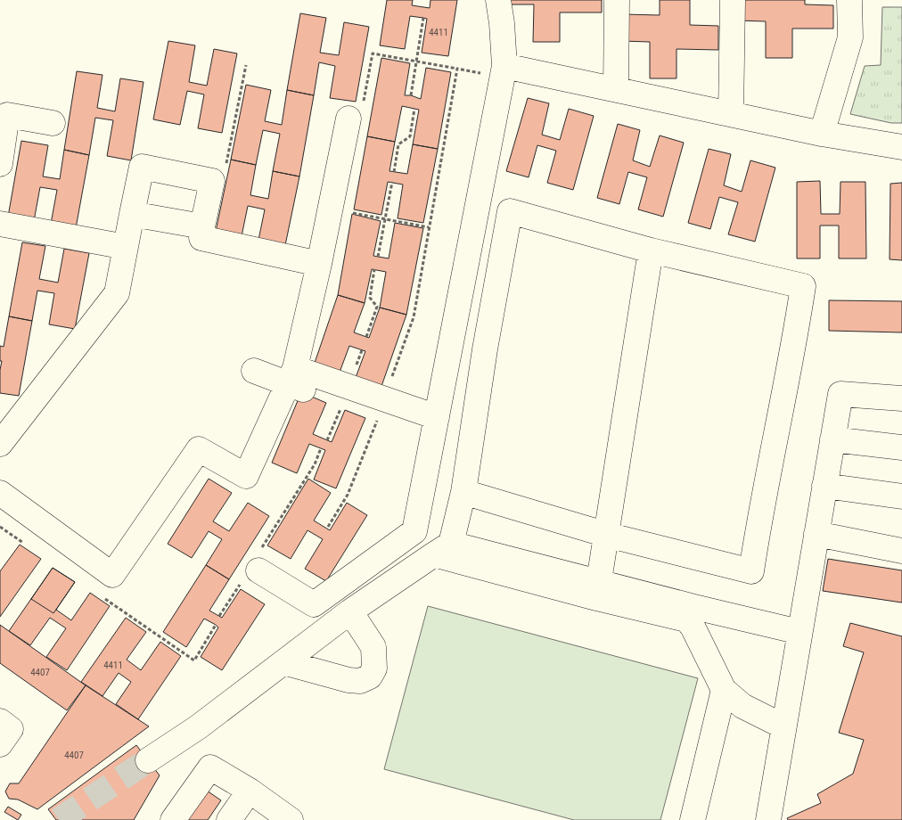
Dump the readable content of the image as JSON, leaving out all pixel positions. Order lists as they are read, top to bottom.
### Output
{
  "house_numbers": [
    "4411",
    "4411",
    "4407",
    "4407"
  ]
}
